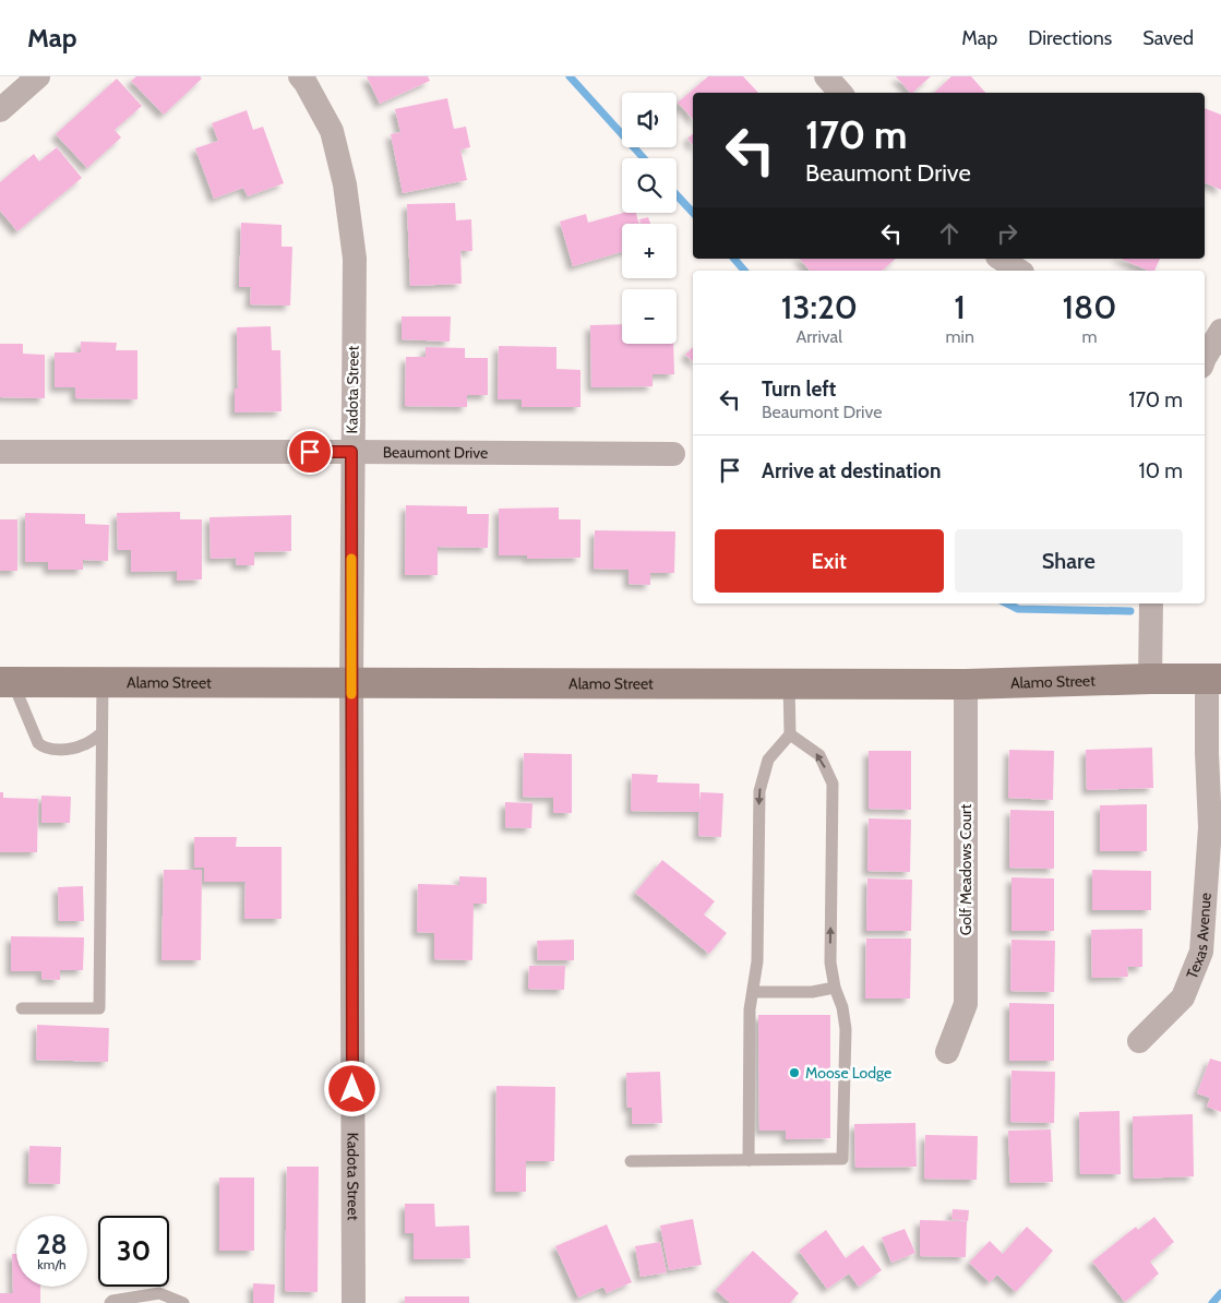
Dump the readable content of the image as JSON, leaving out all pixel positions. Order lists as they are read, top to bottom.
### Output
{
  "streets": {
    "main road": ["Alamo Street"],
    "street": [
      "Kadota Street",
      "Beaumont Drive",
      "Golf Meadows Court",
      "Texas Avenue"
    ]
  },
  "crossings": [
    ["Kadota Street", "Beaumont Drive"],
    ["Kadota Street", "Alamo Street"],
    ["Alamo Street", "Golf Meadows Court"],
    ["Alamo Street", "Texas Avenue"]
  ],
  "places": ["Moose Lodge"],
  "page": {
    "header": "Map",
    "nav": ["Map", "Directions", "Saved"],
    "map_buttons": ["+", "−"],
    "turn": ["170 m", "Beaumont Drive"],
    "eta": [
      "13:20",
      "Arrival",
      "1",
      "min",
      "180",
      "m"
    ],
    "list": [
      {
        "name": "Turn left",
        "note": "Beaumont Drive",
        "value": "170 m"
      },
      {
        "name": "Arrive at destination",
        "value": "10 m"
      }
    ],
    "buttons": ["Exit", "Share"],
    "speed": "28 km/h",
    "limit": "30"
  }
}
